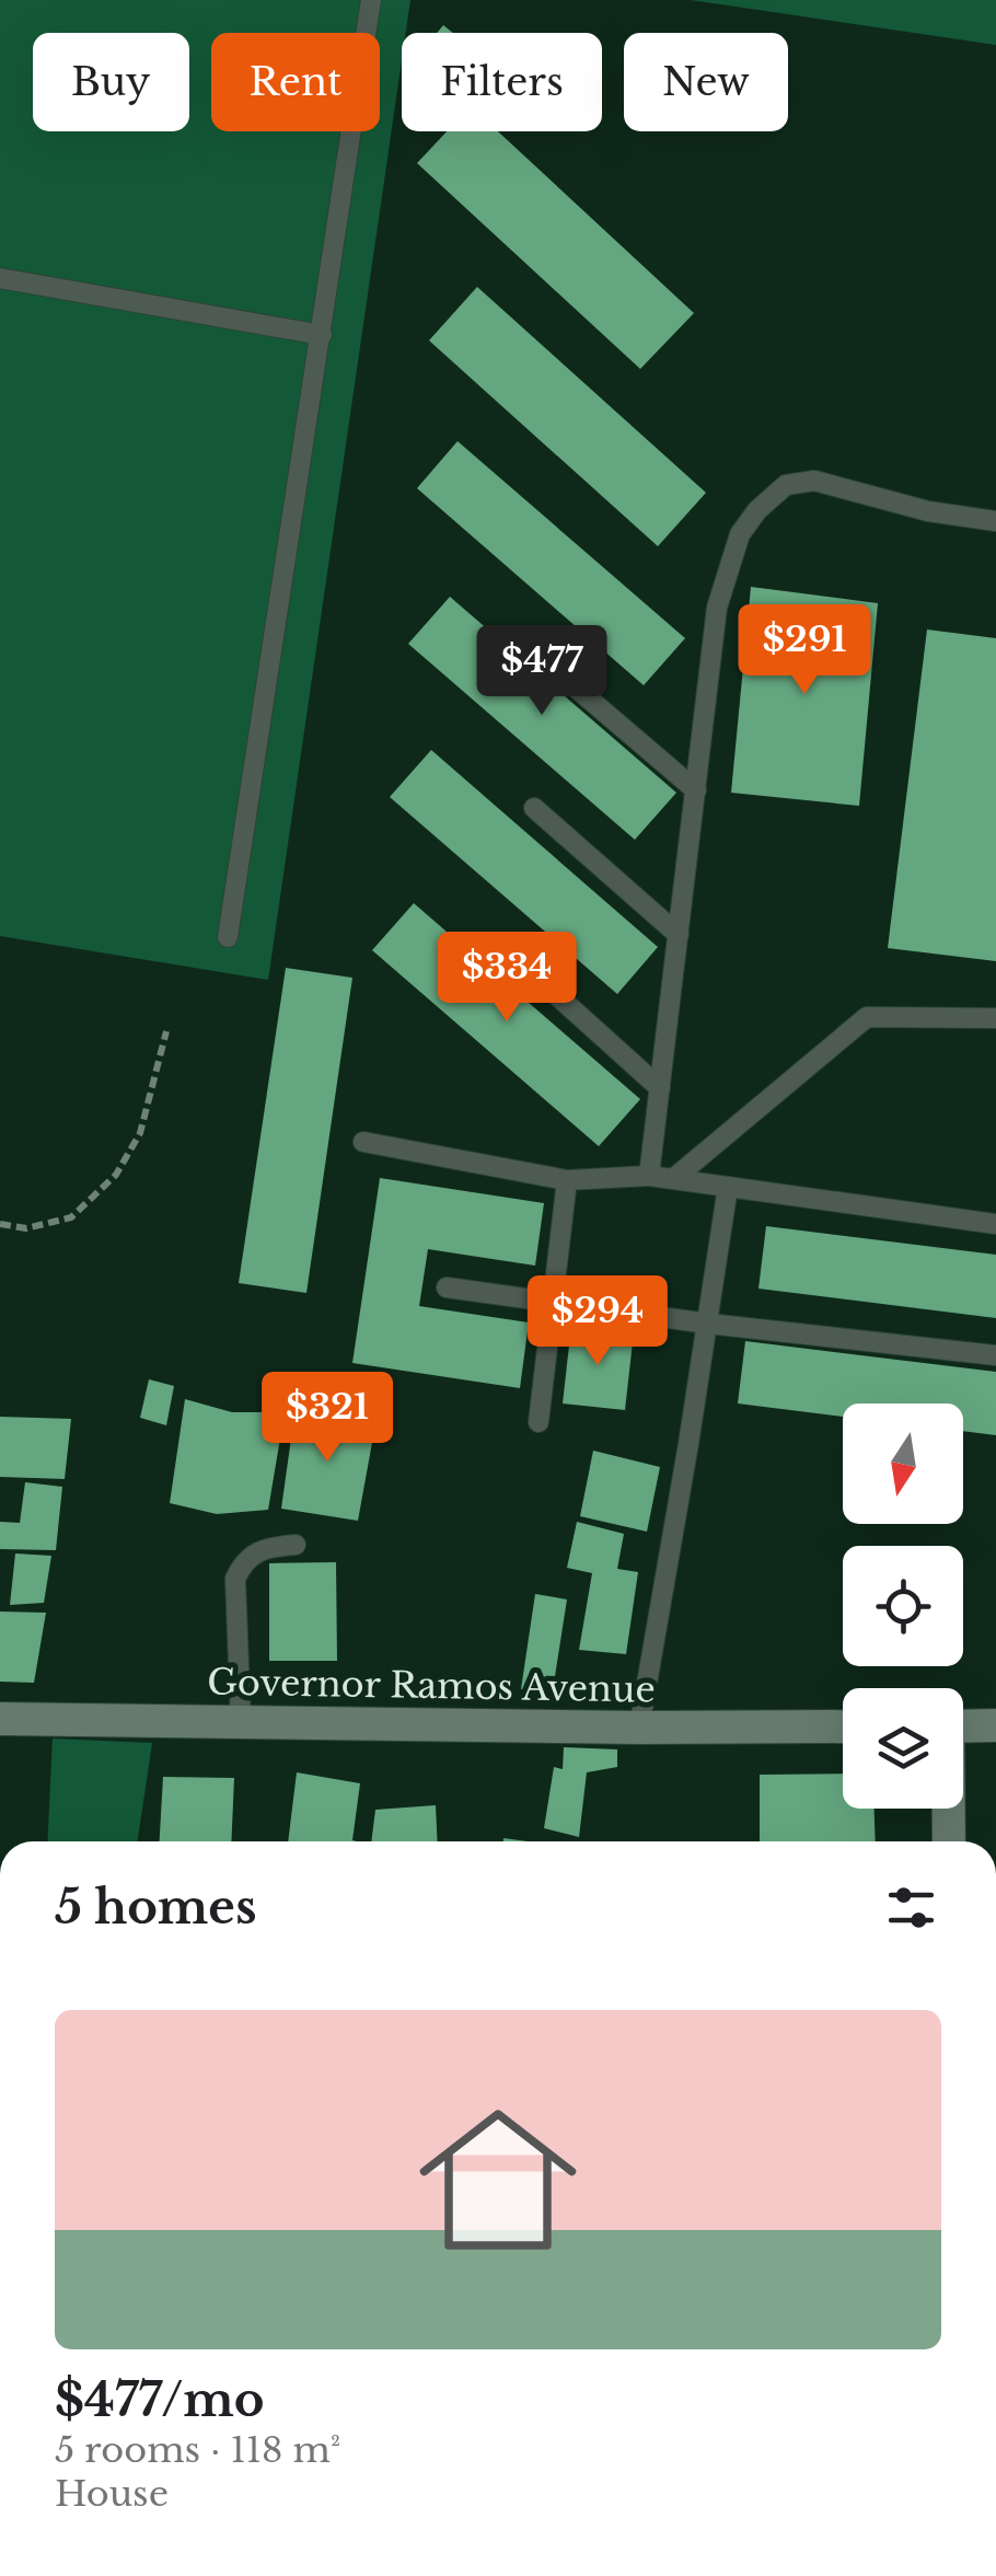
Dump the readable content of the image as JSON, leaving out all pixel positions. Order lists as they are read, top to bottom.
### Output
{
  "streets": {
    "main road": ["Governor Ramos Avenue"]
  },
  "north": "bottom",
  "page": {
    "chip": [
      "Buy",
      "Rent",
      "Filters",
      "New"
    ],
    "price": [
      "$291",
      "$477",
      "$334",
      "$294",
      "$321"
    ],
    "heading": "5 homes",
    "list": [
      {
        "name": "$477/mo",
        "note": "5 rooms · 118 m² · House"
      }
    ]
  }
}
